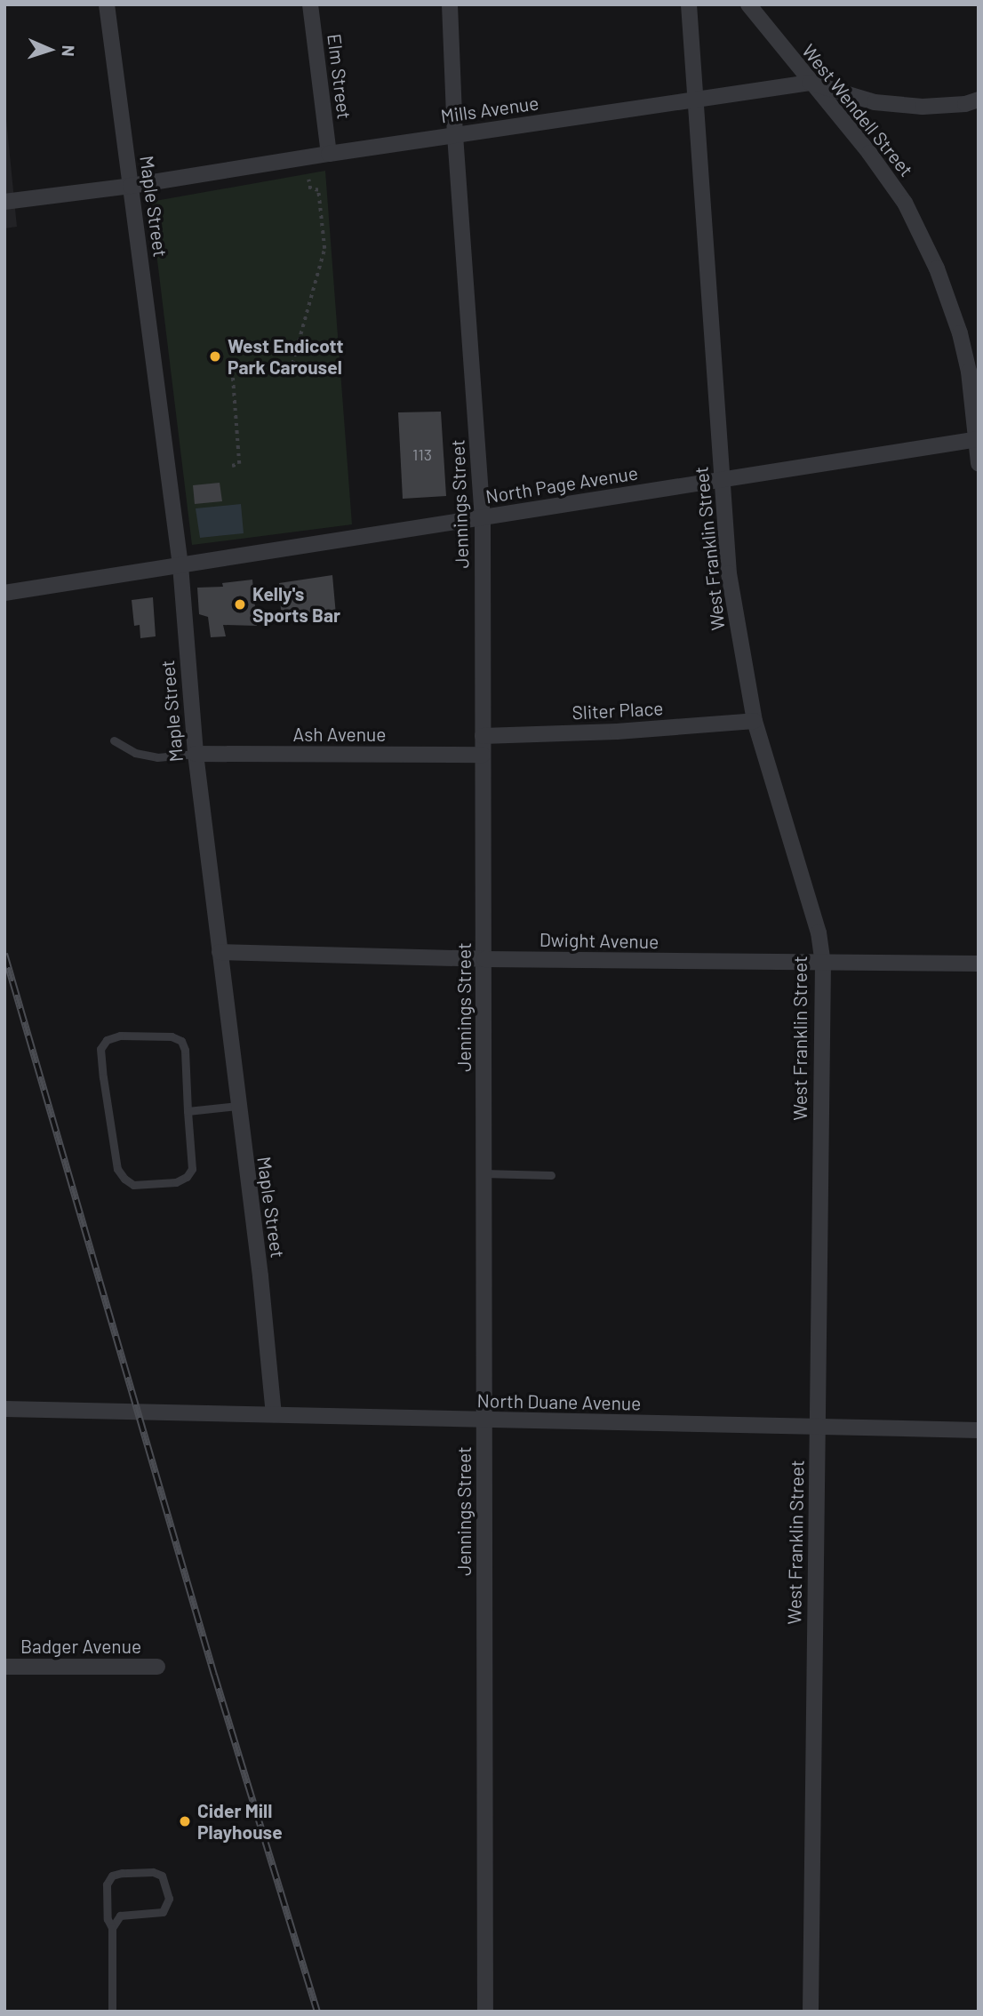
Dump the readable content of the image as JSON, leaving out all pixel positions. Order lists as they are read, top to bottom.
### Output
{
  "streets": {
    "street": [
      "Elm Street",
      "Mills Avenue",
      "West Wendell Street",
      "Maple Street",
      "North Page Avenue",
      "Jennings Street",
      "West Franklin Street",
      "Sliter Place",
      "Ash Avenue",
      "Dwight Avenue",
      "North Duane Avenue",
      "Badger Avenue"
    ]
  },
  "crossings": [
    ["Elm Street", "Mills Avenue"],
    ["Mills Avenue", "West Wendell Street"],
    ["Mills Avenue", "Maple Street"],
    ["Mills Avenue", "Jennings Street"],
    ["Mills Avenue", "West Franklin Street"],
    ["West Wendell Street", "North Page Avenue"],
    ["Maple Street", "North Page Avenue"],
    ["Maple Street", "Ash Avenue"],
    ["Maple Street", "Dwight Avenue"],
    ["Maple Street", "North Duane Avenue"],
    ["North Page Avenue", "Jennings Street"],
    ["North Page Avenue", "West Franklin Street"],
    ["Jennings Street", "Sliter Place"],
    ["Jennings Street", "Ash Avenue"],
    ["Jennings Street", "Dwight Avenue"],
    ["Jennings Street", "North Duane Avenue"],
    ["West Franklin Street", "Sliter Place"],
    ["West Franklin Street", "Dwight Avenue"],
    ["West Franklin Street", "North Duane Avenue"]
  ],
  "places": ["West Endicott Park Carousel", "Kelly's Sports Bar", "Cider Mill Playhouse"],
  "house_numbers": ["113"],
  "north": "right"
}
